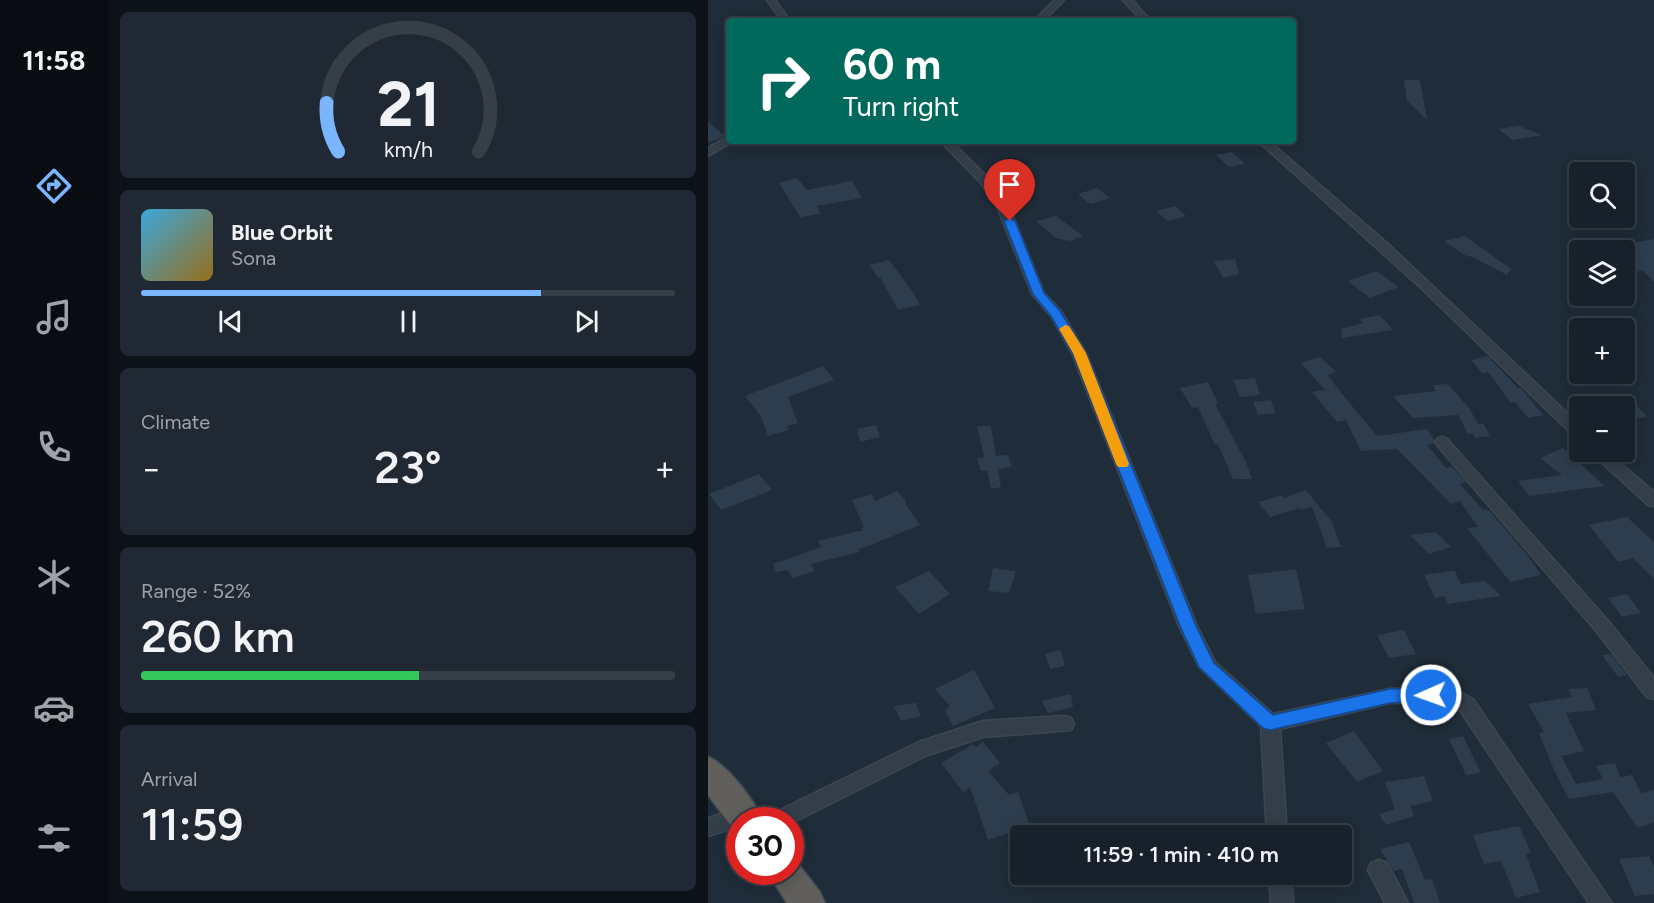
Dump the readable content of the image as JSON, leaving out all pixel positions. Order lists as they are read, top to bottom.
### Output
{
  "page": {
    "tabs": "11:58",
    "turn": ["60 m", "Turn right"],
    "map_buttons": ["+", "−"],
    "song": ["Blue Orbit", "Sona"],
    "tile": [
      "Climate",
      ["Range · 52%", "260 km"],
      ["Arrival", "11:59"]
    ],
    "heat": ["−", "23°", "+"],
    "limit": "30",
    "trip": "11:59 · 1 min · 410 m",
    "gauge": ["21", "km/h"]
  }
}
